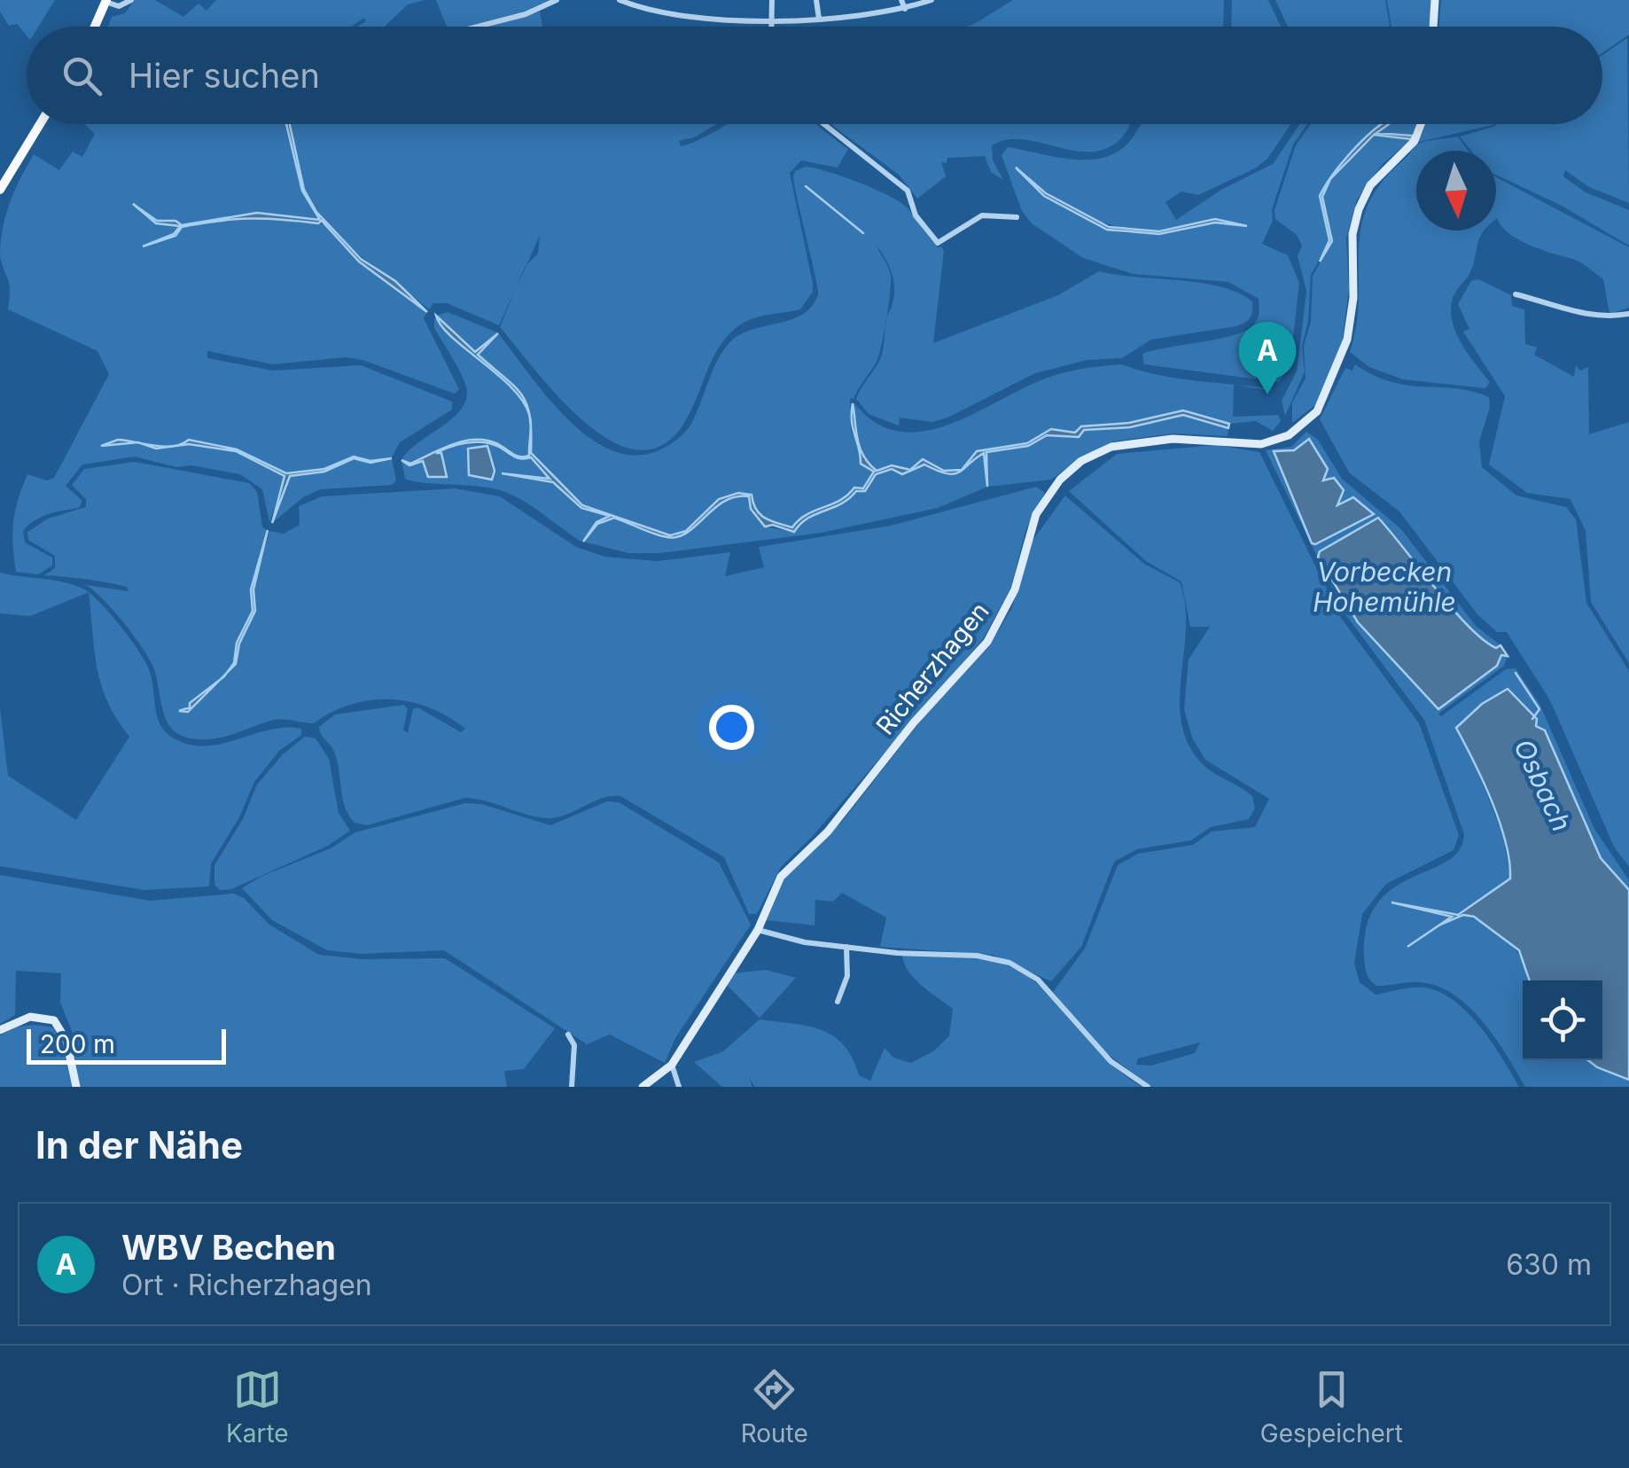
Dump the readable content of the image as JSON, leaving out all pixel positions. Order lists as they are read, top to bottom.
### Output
{
  "streets": {
    "street": ["Richerzhagen"]
  },
  "water": ["Vorbecken Hohemühle", "Osbach"],
  "scale_bar": "200 m",
  "north": "bottom",
  "page": {
    "search": "Hier suchen",
    "pins": "A",
    "scale": "200 m",
    "heading": "In der Nähe",
    "list": [
      {
        "mark": "A",
        "name": "WBV Bechen",
        "note": "Ort · Richerzhagen",
        "value": "630 m"
      }
    ],
    "nav": ["Karte", "Route", "Gespeichert"]
  }
}
